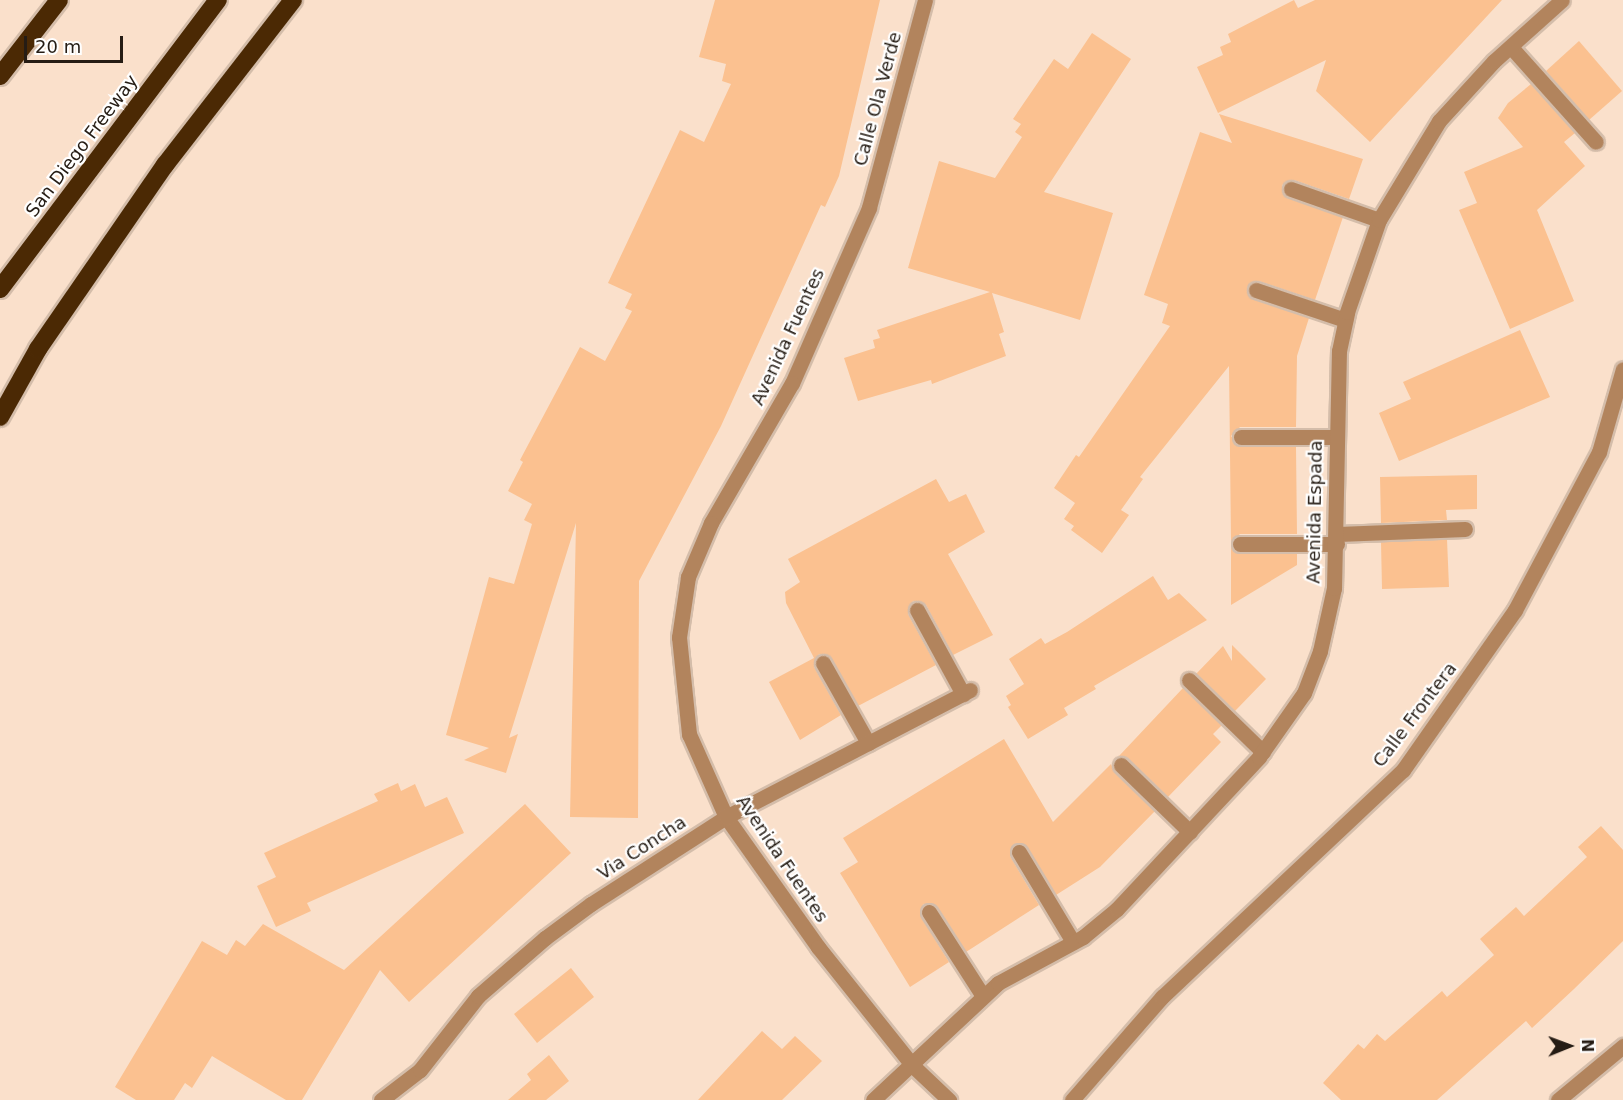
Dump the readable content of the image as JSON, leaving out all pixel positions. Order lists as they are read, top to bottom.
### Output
{
  "streets": {
    "highway": ["San Diego Freeway"],
    "street": [
      "Calle Ola Verde",
      "Avenida Fuentes",
      "Avenida Espada",
      "Calle Frontera",
      "Via Concha"
    ]
  },
  "crossings": [
    ["Calle Ola Verde", "Avenida Fuentes"],
    ["Avenida Fuentes", "Avenida Espada"],
    ["Avenida Fuentes", "Via Concha"]
  ],
  "scale_bar": "20 m",
  "north": "right"
}
